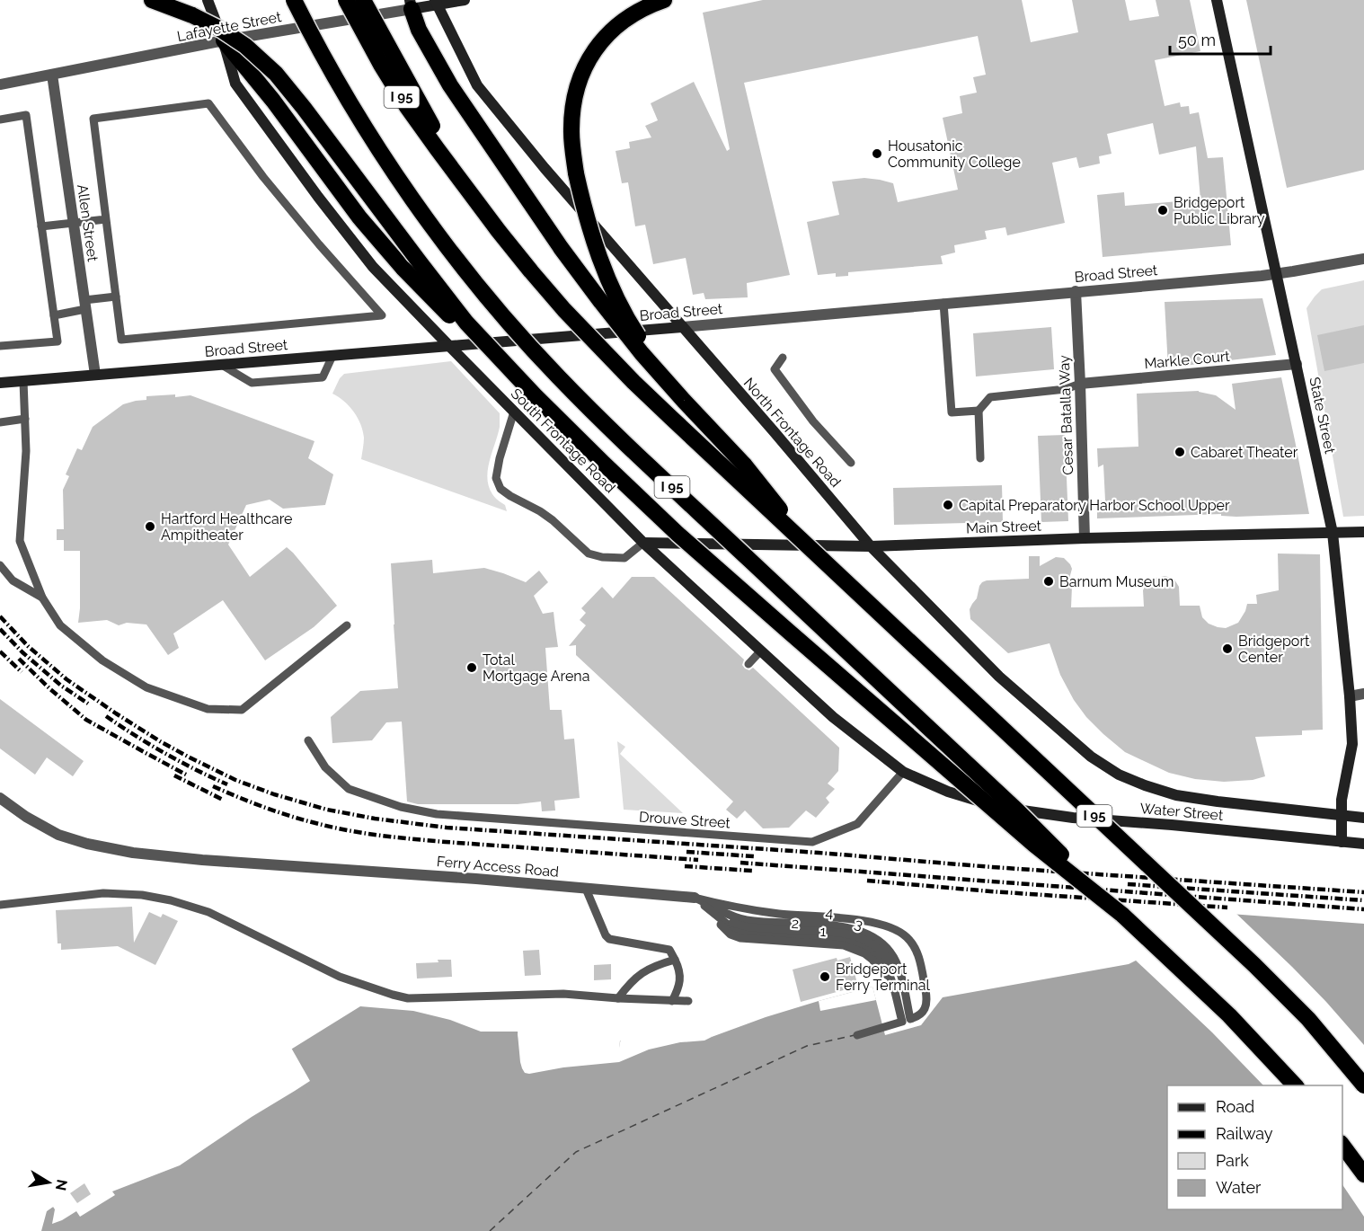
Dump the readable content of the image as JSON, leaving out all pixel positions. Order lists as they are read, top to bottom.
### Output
{
  "streets": {
    "highway": ["I 95"],
    "main road": [
      "Lafayette Street",
      "Broad Street",
      "State Street",
      "North Frontage Road",
      "South Frontage Road",
      "Main Street",
      "Water Street"
    ],
    "street": [
      "Allen Street",
      "Markle Court",
      "Cesar Batalla Way",
      "Ferry Access Road"
    ],
    "lane": ["Drouve Street", "4", "2"]
  },
  "crossings": [
    ["Lafayette Street", "Allen Street"],
    ["Lafayette Street", "North Frontage Road"],
    ["Lafayette Street", "South Frontage Road"],
    ["Allen Street", "Broad Street"],
    ["Broad Street", "Cesar Batalla Way"],
    ["Broad Street", "State Street"],
    ["Broad Street", "North Frontage Road"],
    ["Broad Street", "South Frontage Road"],
    ["Markle Court", "Cesar Batalla Way"],
    ["Markle Court", "State Street"],
    ["Cesar Batalla Way", "Main Street"],
    ["State Street", "Main Street"],
    ["State Street", "Water Street"],
    ["North Frontage Road", "Main Street"],
    ["North Frontage Road", "Water Street"],
    ["South Frontage Road", "Main Street"],
    ["South Frontage Road", "Water Street"],
    ["South Frontage Road", "Drouve Street"],
    ["Ferry Access Road", "4"],
    ["Ferry Access Road", "2"],
    ["4", "2"]
  ],
  "places": [
    "Housatonic Community College",
    "Bridgeport Public Library",
    "Cabaret Theater",
    "Capital Preparatory Harbor School Upper",
    "Hartford Healthcare Ampitheater",
    "Barnum Museum",
    "Bridgeport Center",
    "Total Mortgage Arena",
    "Bridgeport Ferry Terminal"
  ],
  "legend": [
    "Road",
    "Railway",
    "Park",
    "Water"
  ],
  "scale_bar": "50 m",
  "north": "right"
}
